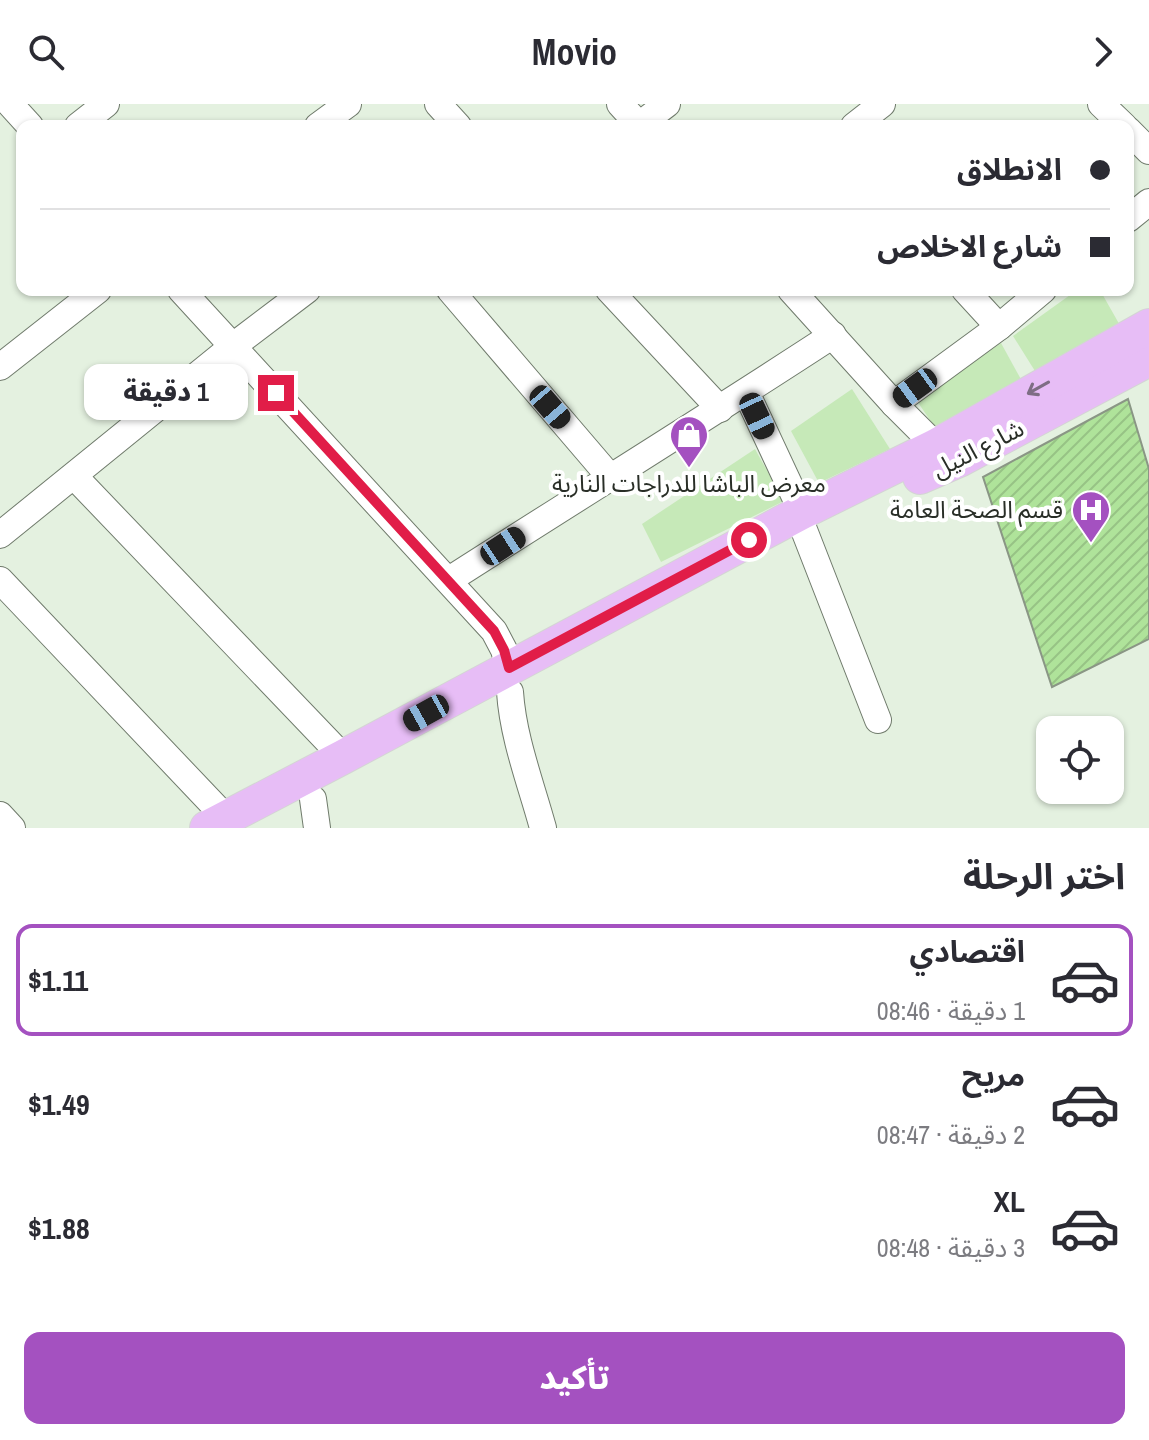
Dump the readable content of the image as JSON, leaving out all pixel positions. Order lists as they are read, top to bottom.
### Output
{
  "streets": {
    "main road": ["شارع النيل"]
  },
  "places": {
    "shop": ["معرض الباشا للدراجات النارية"],
    "hospital": ["قسم الصحة العامة"]
  },
  "page": {
    "header": "Movio",
    "banner": ["الانطلاق", "شارع الاخلاص"],
    "bubble": "1 دقيقة",
    "heading": "اختر الرحلة",
    "list": [
      {
        "name": "اقتصادي",
        "note": "1 دقيقة · 08:46",
        "value": "$1.11"
      },
      {
        "name": "مريح",
        "note": "2 دقيقة · 08:47",
        "value": "$1.49"
      },
      {
        "name": "XL",
        "note": "3 دقيقة · 08:48",
        "value": "$1.88"
      }
    ],
    "buttons": "تأكيد"
  }
}
